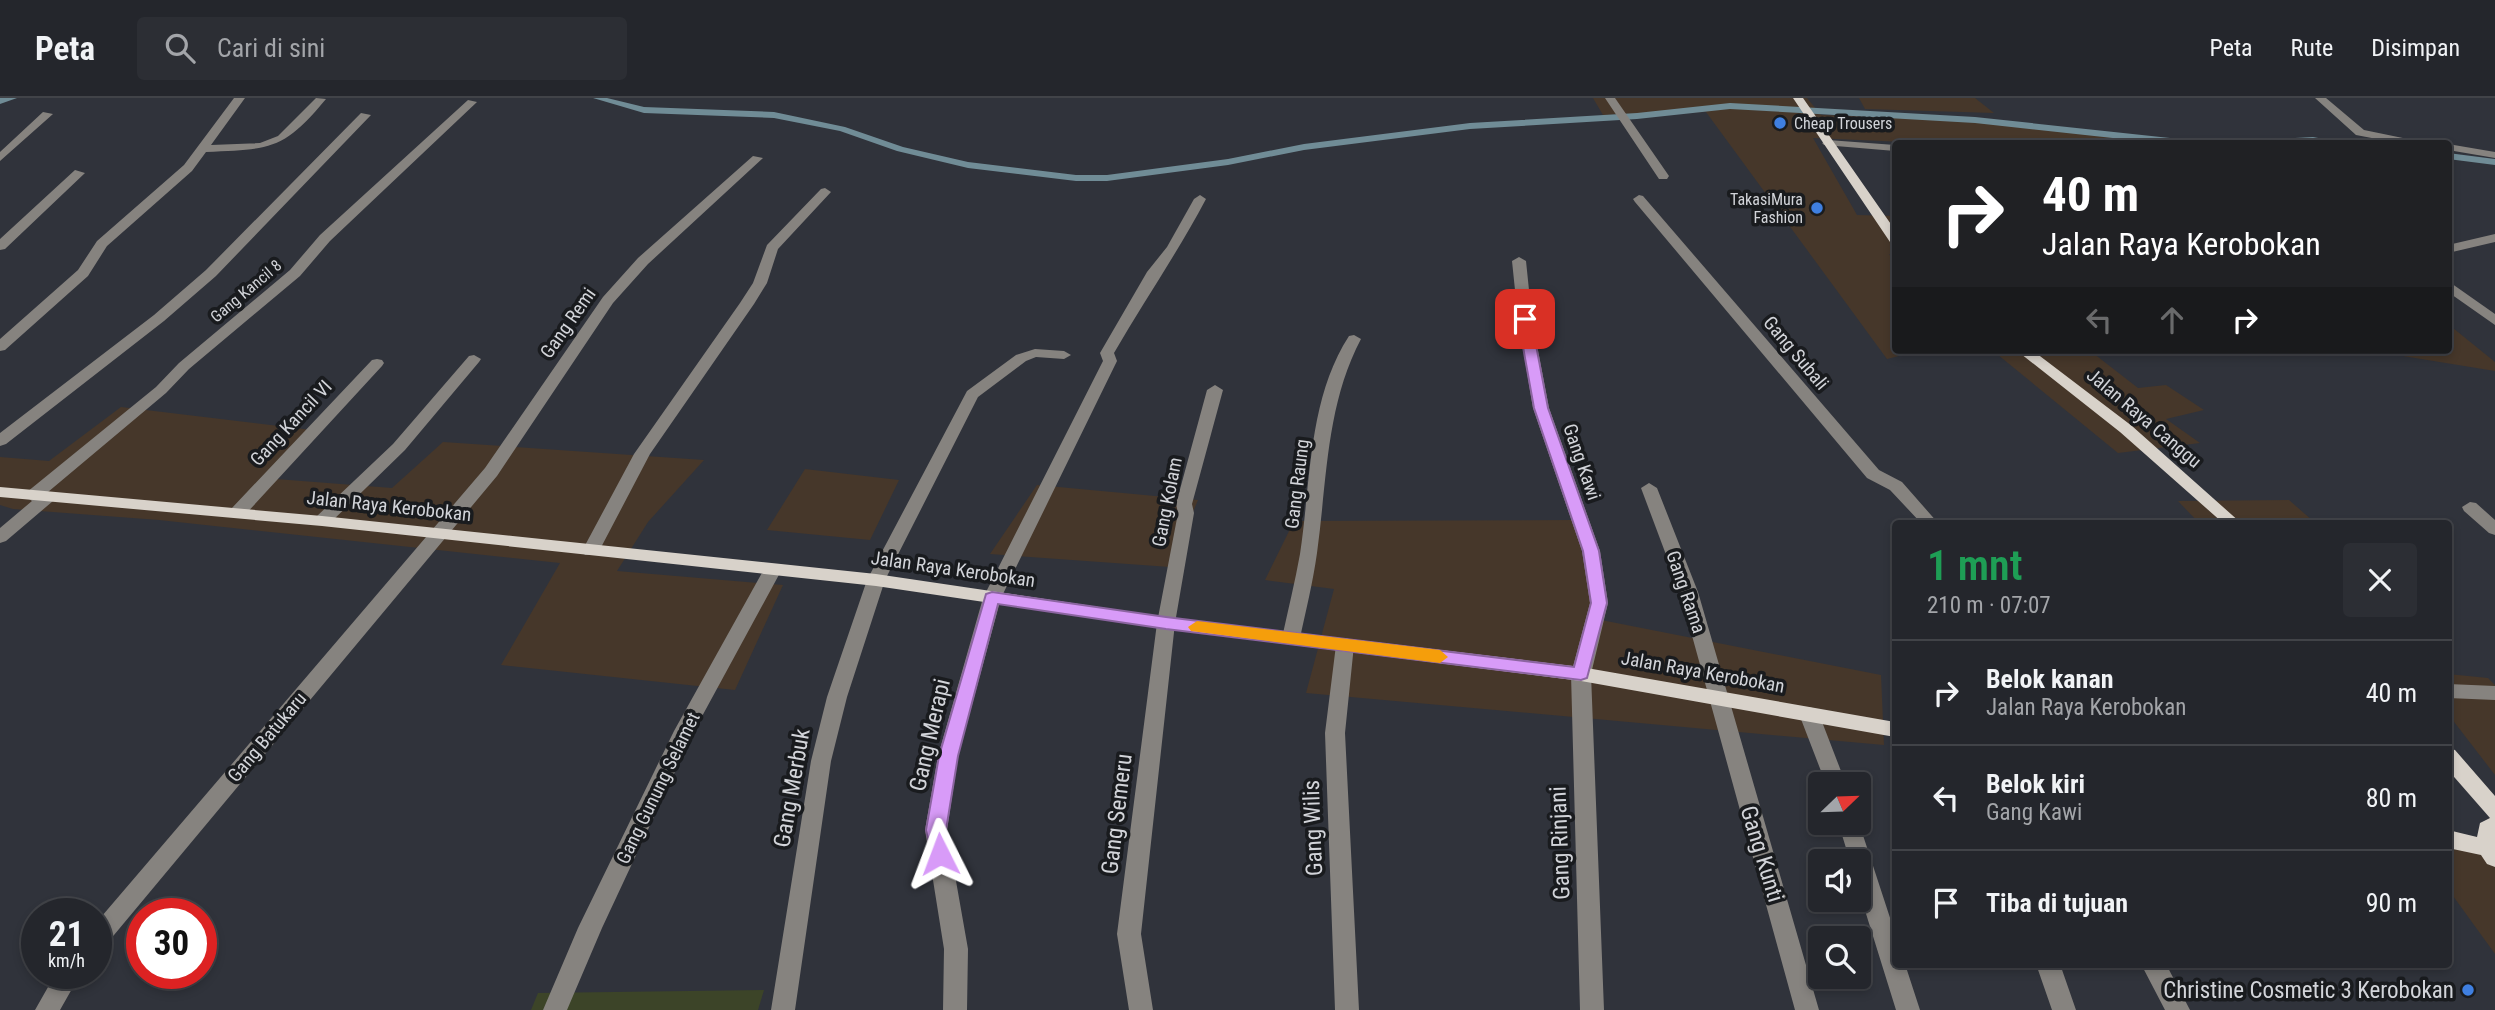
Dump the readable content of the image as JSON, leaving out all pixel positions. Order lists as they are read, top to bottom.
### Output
{
  "streets": {
    "main road": ["Jalan Raya Canggu", "Jalan Raya Kerobokan"],
    "street": [
      "Gang Kancil 8",
      "Gang Remi",
      "Gang Subali",
      "Gang Kancil VI",
      "Gang Kawi",
      "Gang Raung",
      "Gang Kolam",
      "Gang Rama",
      "Gang Merapi",
      "Gang Batukaru",
      "Gang Gunung Selamet",
      "Gang Merbuk",
      "Gang Semeru",
      "Gang Wilis",
      "Gang Rinjani",
      "Gang Kunti"
    ]
  },
  "crossings": [
    ["Gang Kancil 8", "Jalan Raya Kerobokan"],
    ["Gang Remi", "Jalan Raya Kerobokan"],
    ["Gang Remi", "Gang Batukaru"],
    ["Gang Kancil VI", "Jalan Raya Kerobokan"],
    ["Gang Kawi", "Jalan Raya Kerobokan"],
    ["Gang Kawi", "Gang Rinjani"],
    ["Gang Raung", "Jalan Raya Kerobokan"],
    ["Gang Kolam", "Jalan Raya Kerobokan"],
    ["Gang Kolam", "Gang Semeru"],
    ["Jalan Raya Kerobokan", "Gang Rama"],
    ["Jalan Raya Kerobokan", "Gang Merapi"],
    ["Jalan Raya Kerobokan", "Gang Batukaru"],
    ["Jalan Raya Kerobokan", "Gang Gunung Selamet"],
    ["Jalan Raya Kerobokan", "Gang Merbuk"],
    ["Jalan Raya Kerobokan", "Gang Semeru"],
    ["Jalan Raya Kerobokan", "Gang Wilis"],
    ["Jalan Raya Kerobokan", "Gang Rinjani"],
    ["Jalan Raya Kerobokan", "Gang Kunti"],
    ["Gang Rama", "Gang Kunti"]
  ],
  "places": ["Cheap Trousers", "TakasiMura Fashion", "Christine Cosmetic 3 Kerobokan"],
  "north": "top right",
  "page": {
    "header": "Peta",
    "search": "Cari di sini",
    "nav": ["Peta", "Rute", "Disimpan"],
    "turn": ["40 m", "Jalan Raya Kerobokan"],
    "heading": ["1 mnt", "210 m · 07:07"],
    "list": [
      {
        "name": "Belok kanan",
        "note": "Jalan Raya Kerobokan",
        "value": "40 m"
      },
      {
        "name": "Belok kiri",
        "note": "Gang Kawi",
        "value": "80 m"
      },
      {
        "name": "Tiba di tujuan",
        "value": "90 m"
      }
    ],
    "speed": "21 km/h",
    "limit": "30"
  }
}
